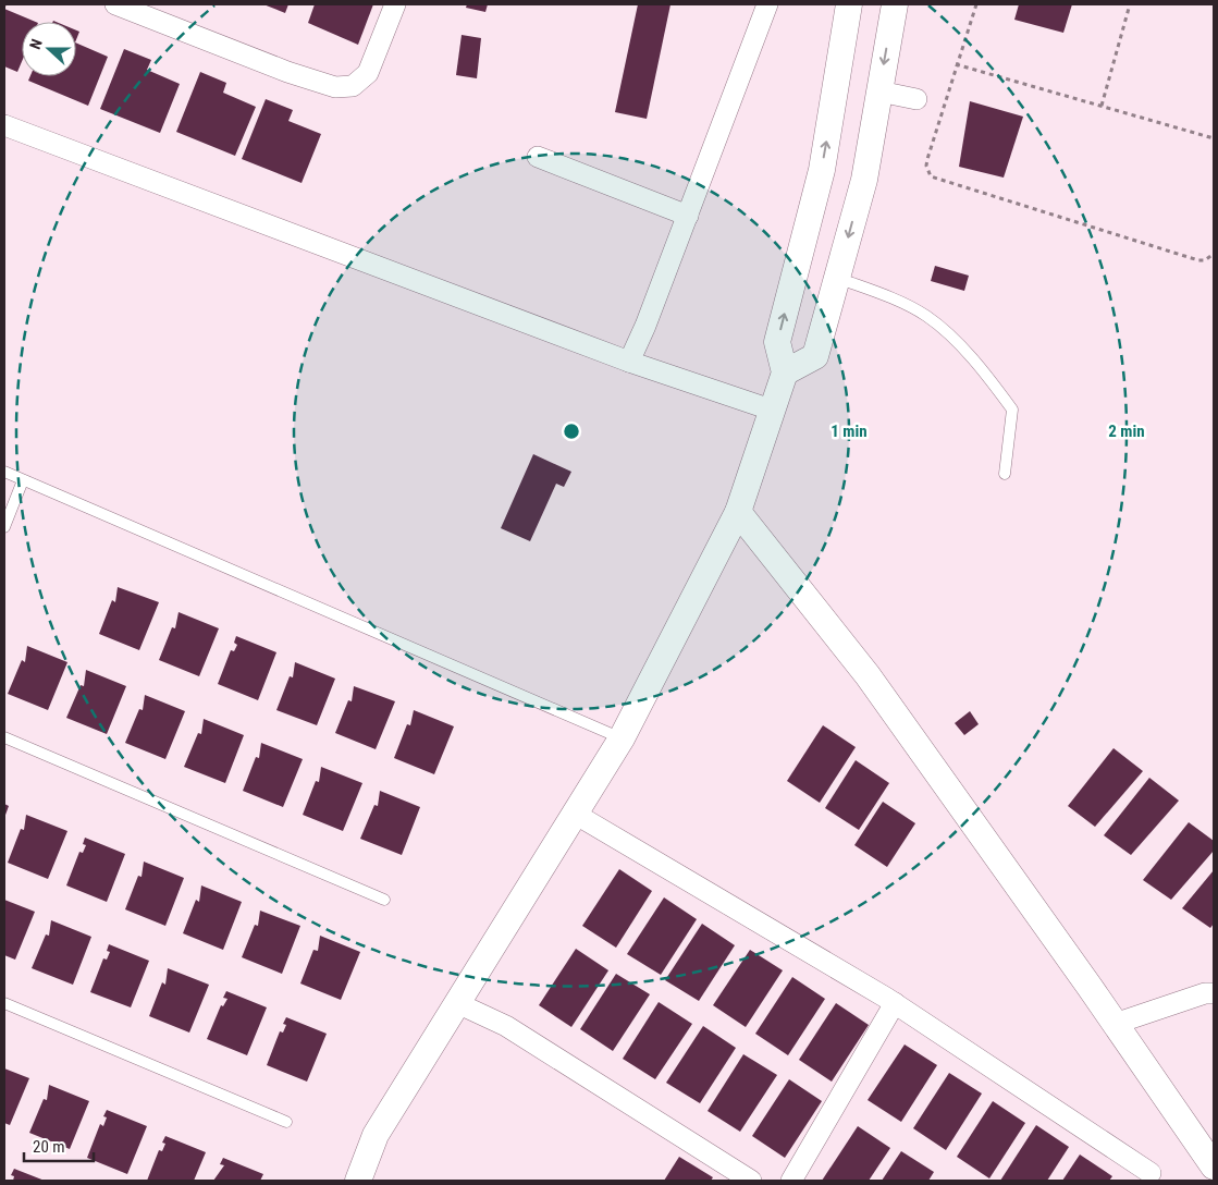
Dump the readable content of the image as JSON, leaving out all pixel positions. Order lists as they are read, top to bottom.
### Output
{
  "scale_bar": "20 m",
  "north": "left",
  "rings": ["1 min", "2 min"]
}
